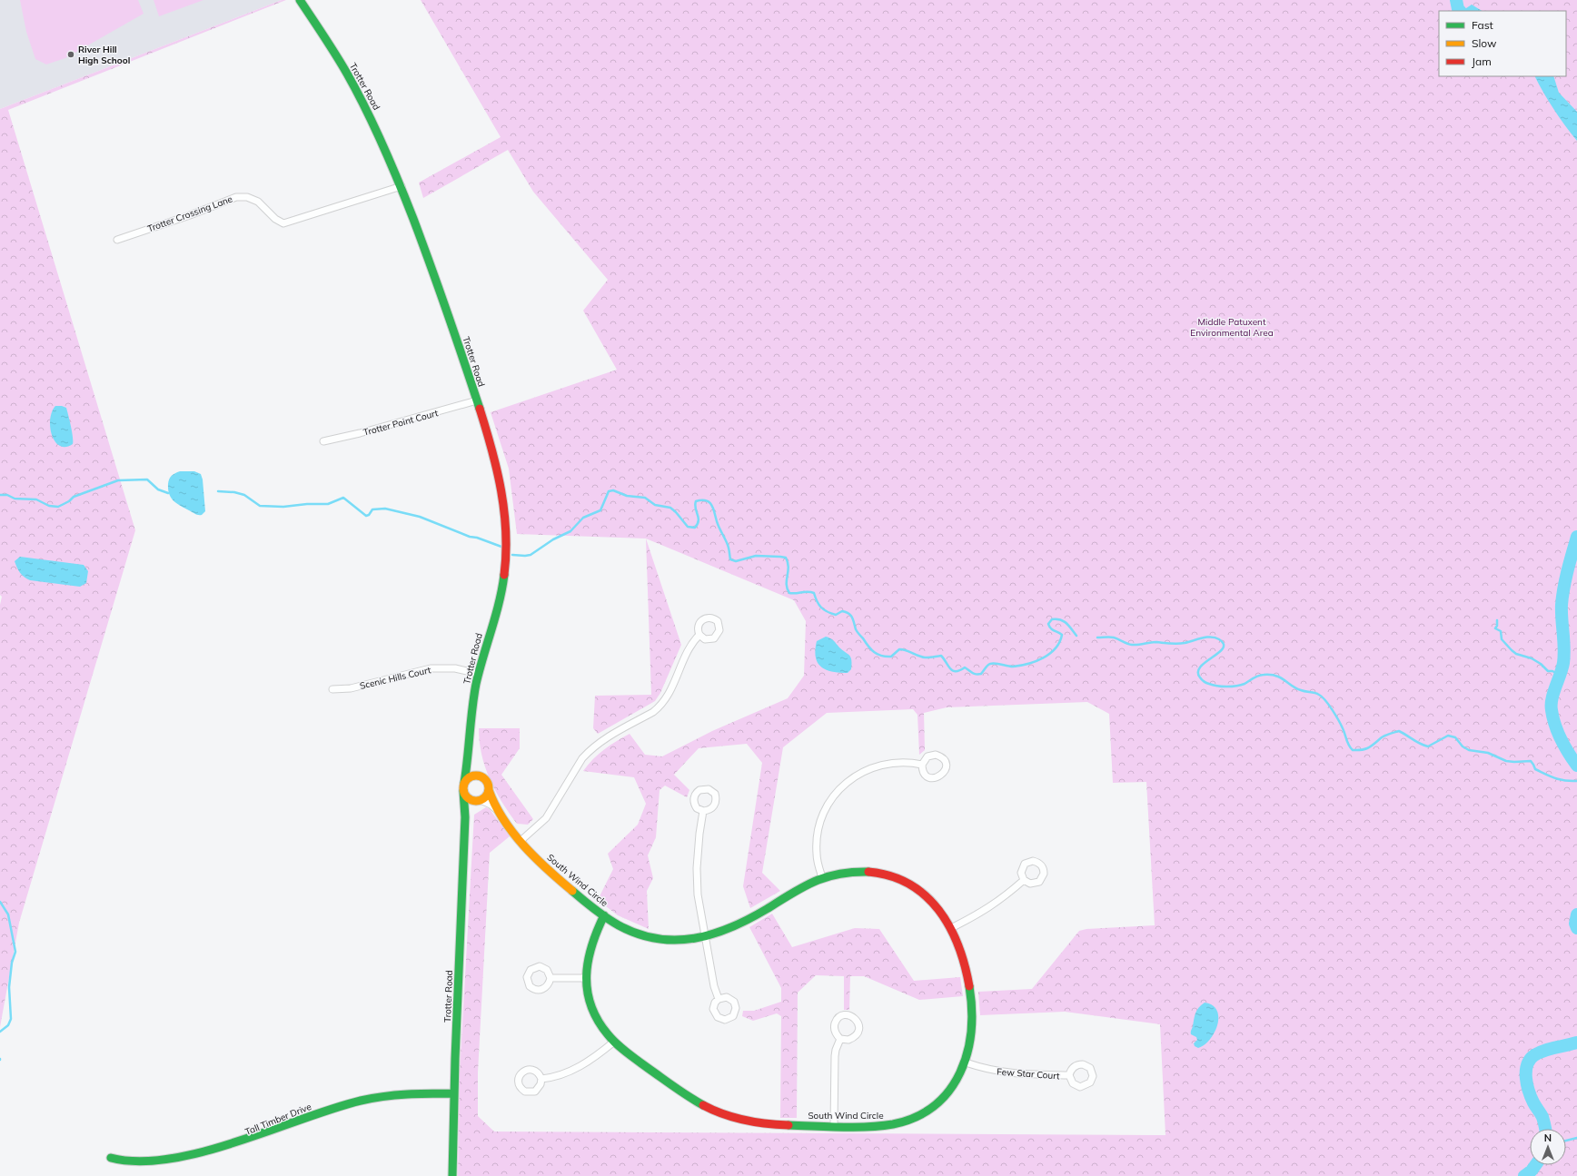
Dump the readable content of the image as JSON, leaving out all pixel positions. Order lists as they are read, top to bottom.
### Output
{
  "streets": {
    "street": [
      "Trotter Road",
      "Trotter Crossing Lane",
      "Trotter Point Court",
      "Scenic Hills Court",
      "South Wind Circle",
      "Few Star Court",
      "Tall Timber Drive"
    ]
  },
  "crossings": [
    ["Trotter Road", "Trotter Crossing Lane"],
    ["Trotter Road", "Trotter Point Court"],
    ["Trotter Road", "Scenic Hills Court"],
    ["Trotter Road", "South Wind Circle"],
    ["Trotter Road", "Tall Timber Drive"],
    ["South Wind Circle", "Few Star Court"]
  ],
  "parks": ["Middle Patuxent Environmental Area"],
  "places": ["River Hill High School"],
  "legend": ["Fast", "Slow", "Jam"],
  "north": "top"
}
